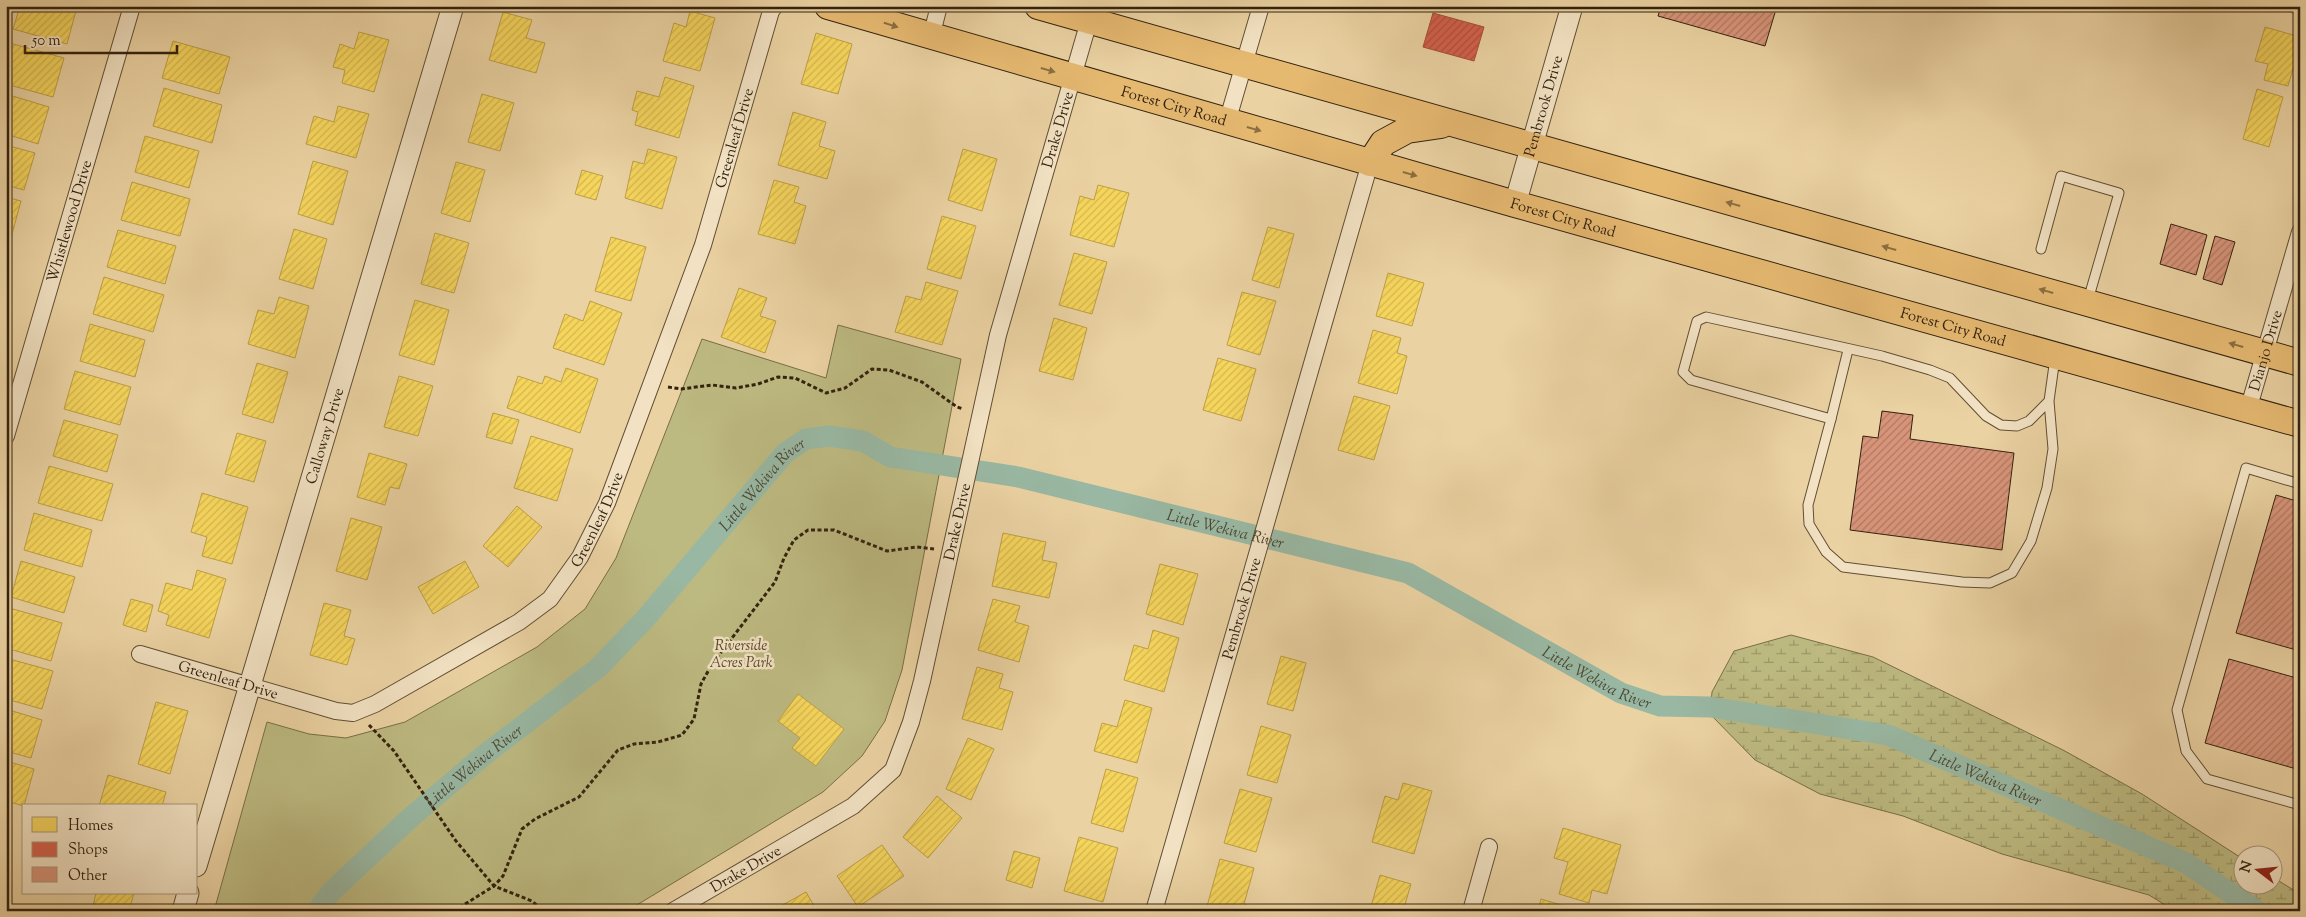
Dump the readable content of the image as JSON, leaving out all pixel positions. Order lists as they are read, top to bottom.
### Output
{
  "streets": {
    "main road": ["Forest City Road"],
    "street": [
      "Pembrook Drive",
      "Drake Drive",
      "Greenleaf Drive",
      "Whistlewood Drive",
      "Dianjo Drive",
      "Calloway Drive"
    ]
  },
  "crossings": [
    ["Pembrook Drive", "Forest City Road"],
    ["Forest City Road", "Drake Drive"],
    ["Forest City Road", "Dianjo Drive"],
    ["Greenleaf Drive", "Calloway Drive"]
  ],
  "water": ["Little Wekiva River"],
  "parks": ["Riverside Acres Park"],
  "legend": ["Homes", "Shops", "Other"],
  "scale_bar": "50 m",
  "north": "left"
}
